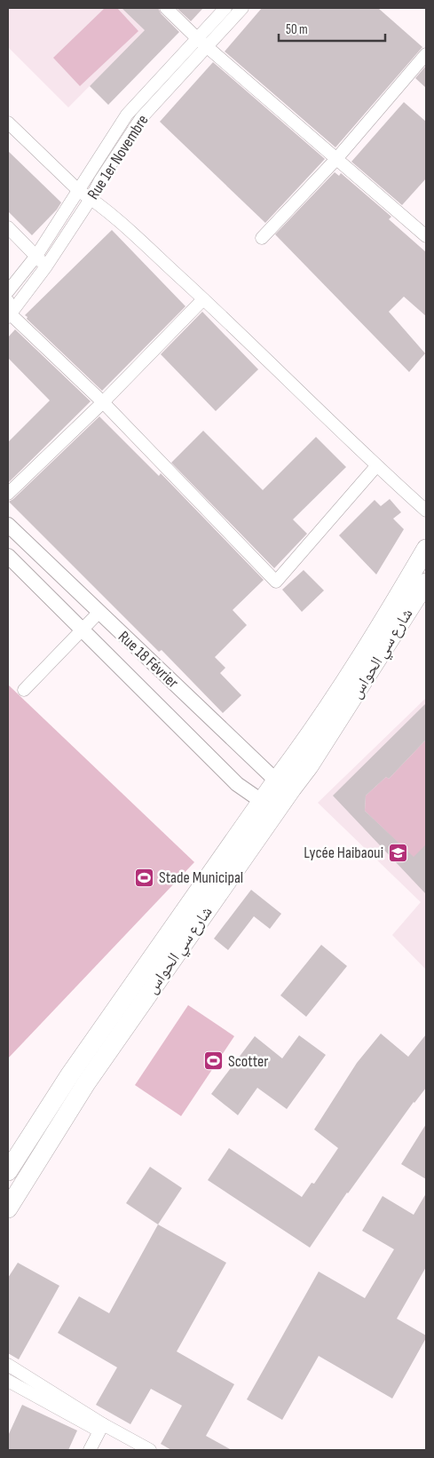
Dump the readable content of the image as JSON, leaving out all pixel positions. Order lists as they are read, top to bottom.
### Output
{
  "streets": {
    "main road": ["شارع سي الحواس"],
    "street": ["Rue 1er Novembre", "Rue 18 Février"]
  },
  "crossings": [
    ["شارع سي الحواس", "Rue 18 Février"]
  ],
  "places": {
    "school or university": ["Lycée Haibaoui"],
    "sports": ["Stade Municipal", "Scotter"]
  },
  "scale_bar": "50 m"
}
